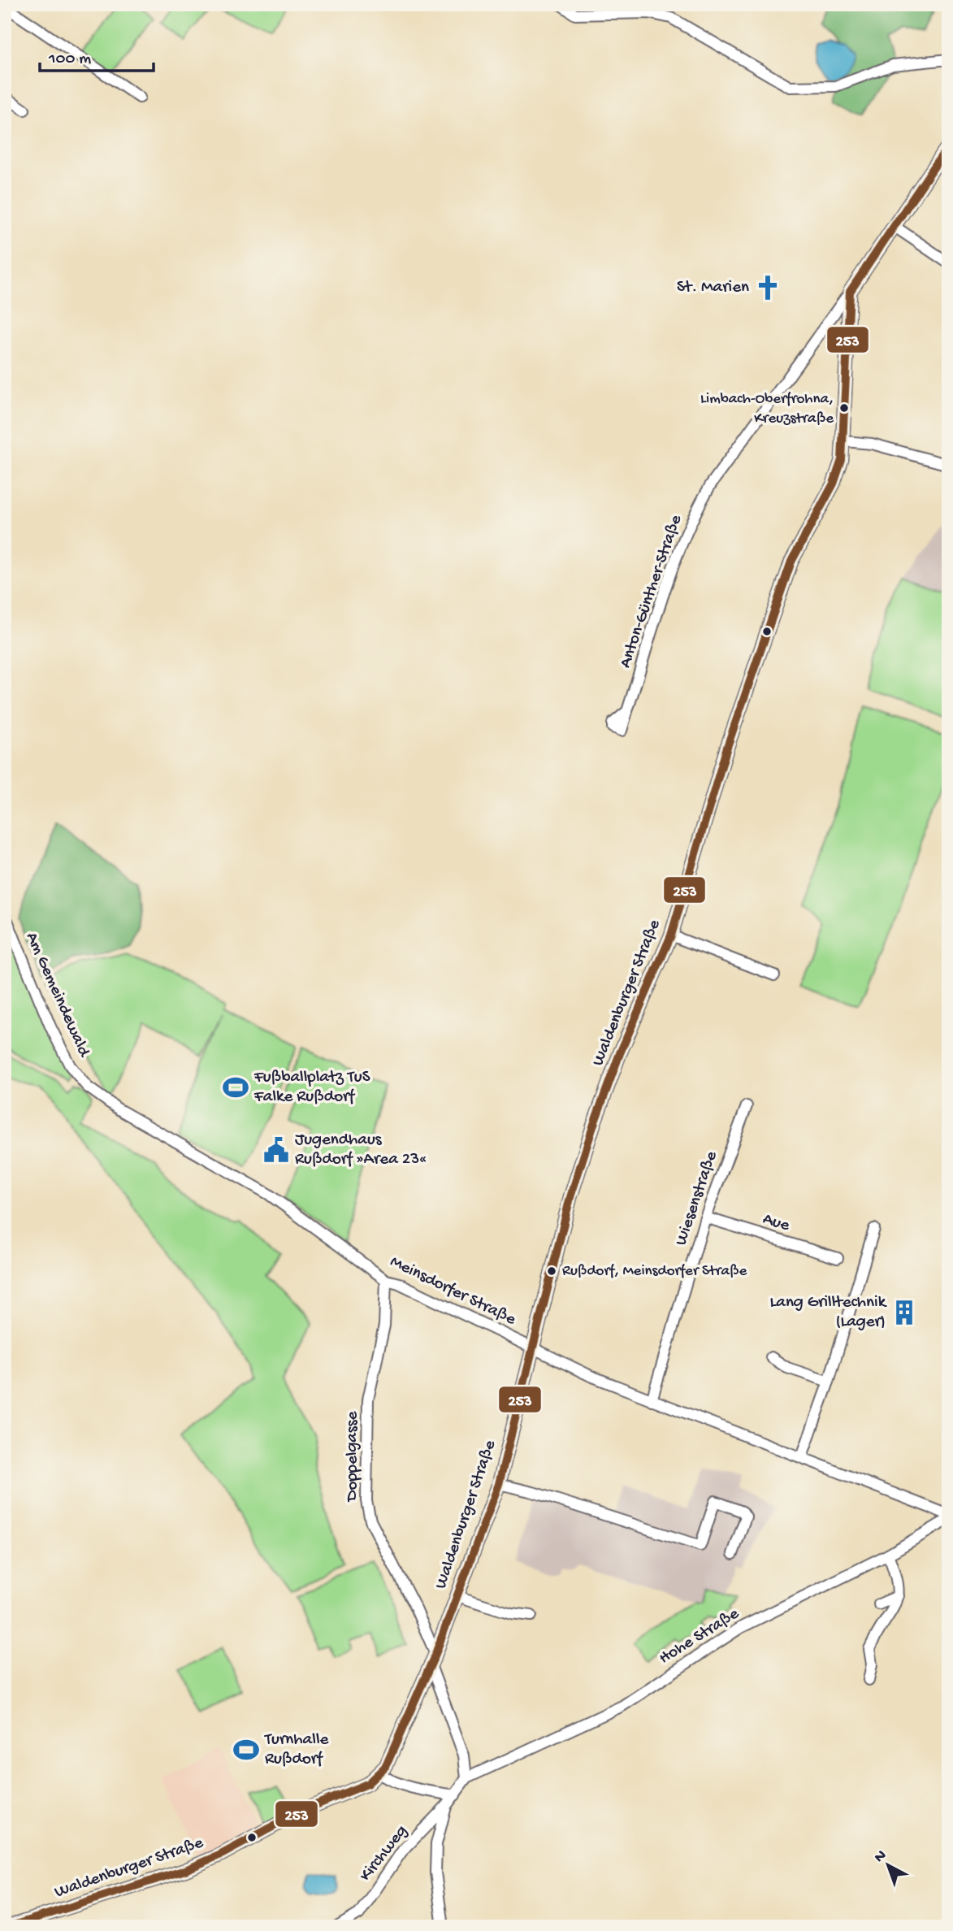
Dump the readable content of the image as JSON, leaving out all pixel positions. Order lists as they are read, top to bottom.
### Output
{
  "streets": {
    "main road": ["Waldenburger Straße"],
    "street": [
      "Anton-Günther-Straße",
      "Am Gemeindewald",
      "Wiesenstraße",
      "Aue",
      "Meinsdorfer Straße",
      "Doppelgasse",
      "Hohe Straße",
      "Kirchweg"
    ]
  },
  "crossings": [
    ["Anton-Günther-Straße", "Waldenburger Straße"],
    ["Waldenburger Straße", "Meinsdorfer Straße"],
    ["Waldenburger Straße", "Doppelgasse"],
    ["Am Gemeindewald", "Meinsdorfer Straße"],
    ["Wiesenstraße", "Aue"],
    ["Wiesenstraße", "Meinsdorfer Straße"],
    ["Meinsdorfer Straße", "Doppelgasse"],
    ["Meinsdorfer Straße", "Hohe Straße"],
    ["Hohe Straße", "Kirchweg"]
  ],
  "places": {
    "church": ["St. Marien"],
    "other": ["Limbach-Oberfrohna, Kreuzstraße", "Rußdorf, Meinsdorfer Straße"],
    "sports": ["Fußballplatz TuS Falke Rußdorf", "Turnhalle Rußdorf"],
    "public building": ["Jugendhaus Rußdorf »Area 23«"],
    "building": ["Lang Grilltechnik (Lager)"]
  },
  "lines": ["transit line 253"],
  "scale_bar": "100 m",
  "north": "top left"
}
